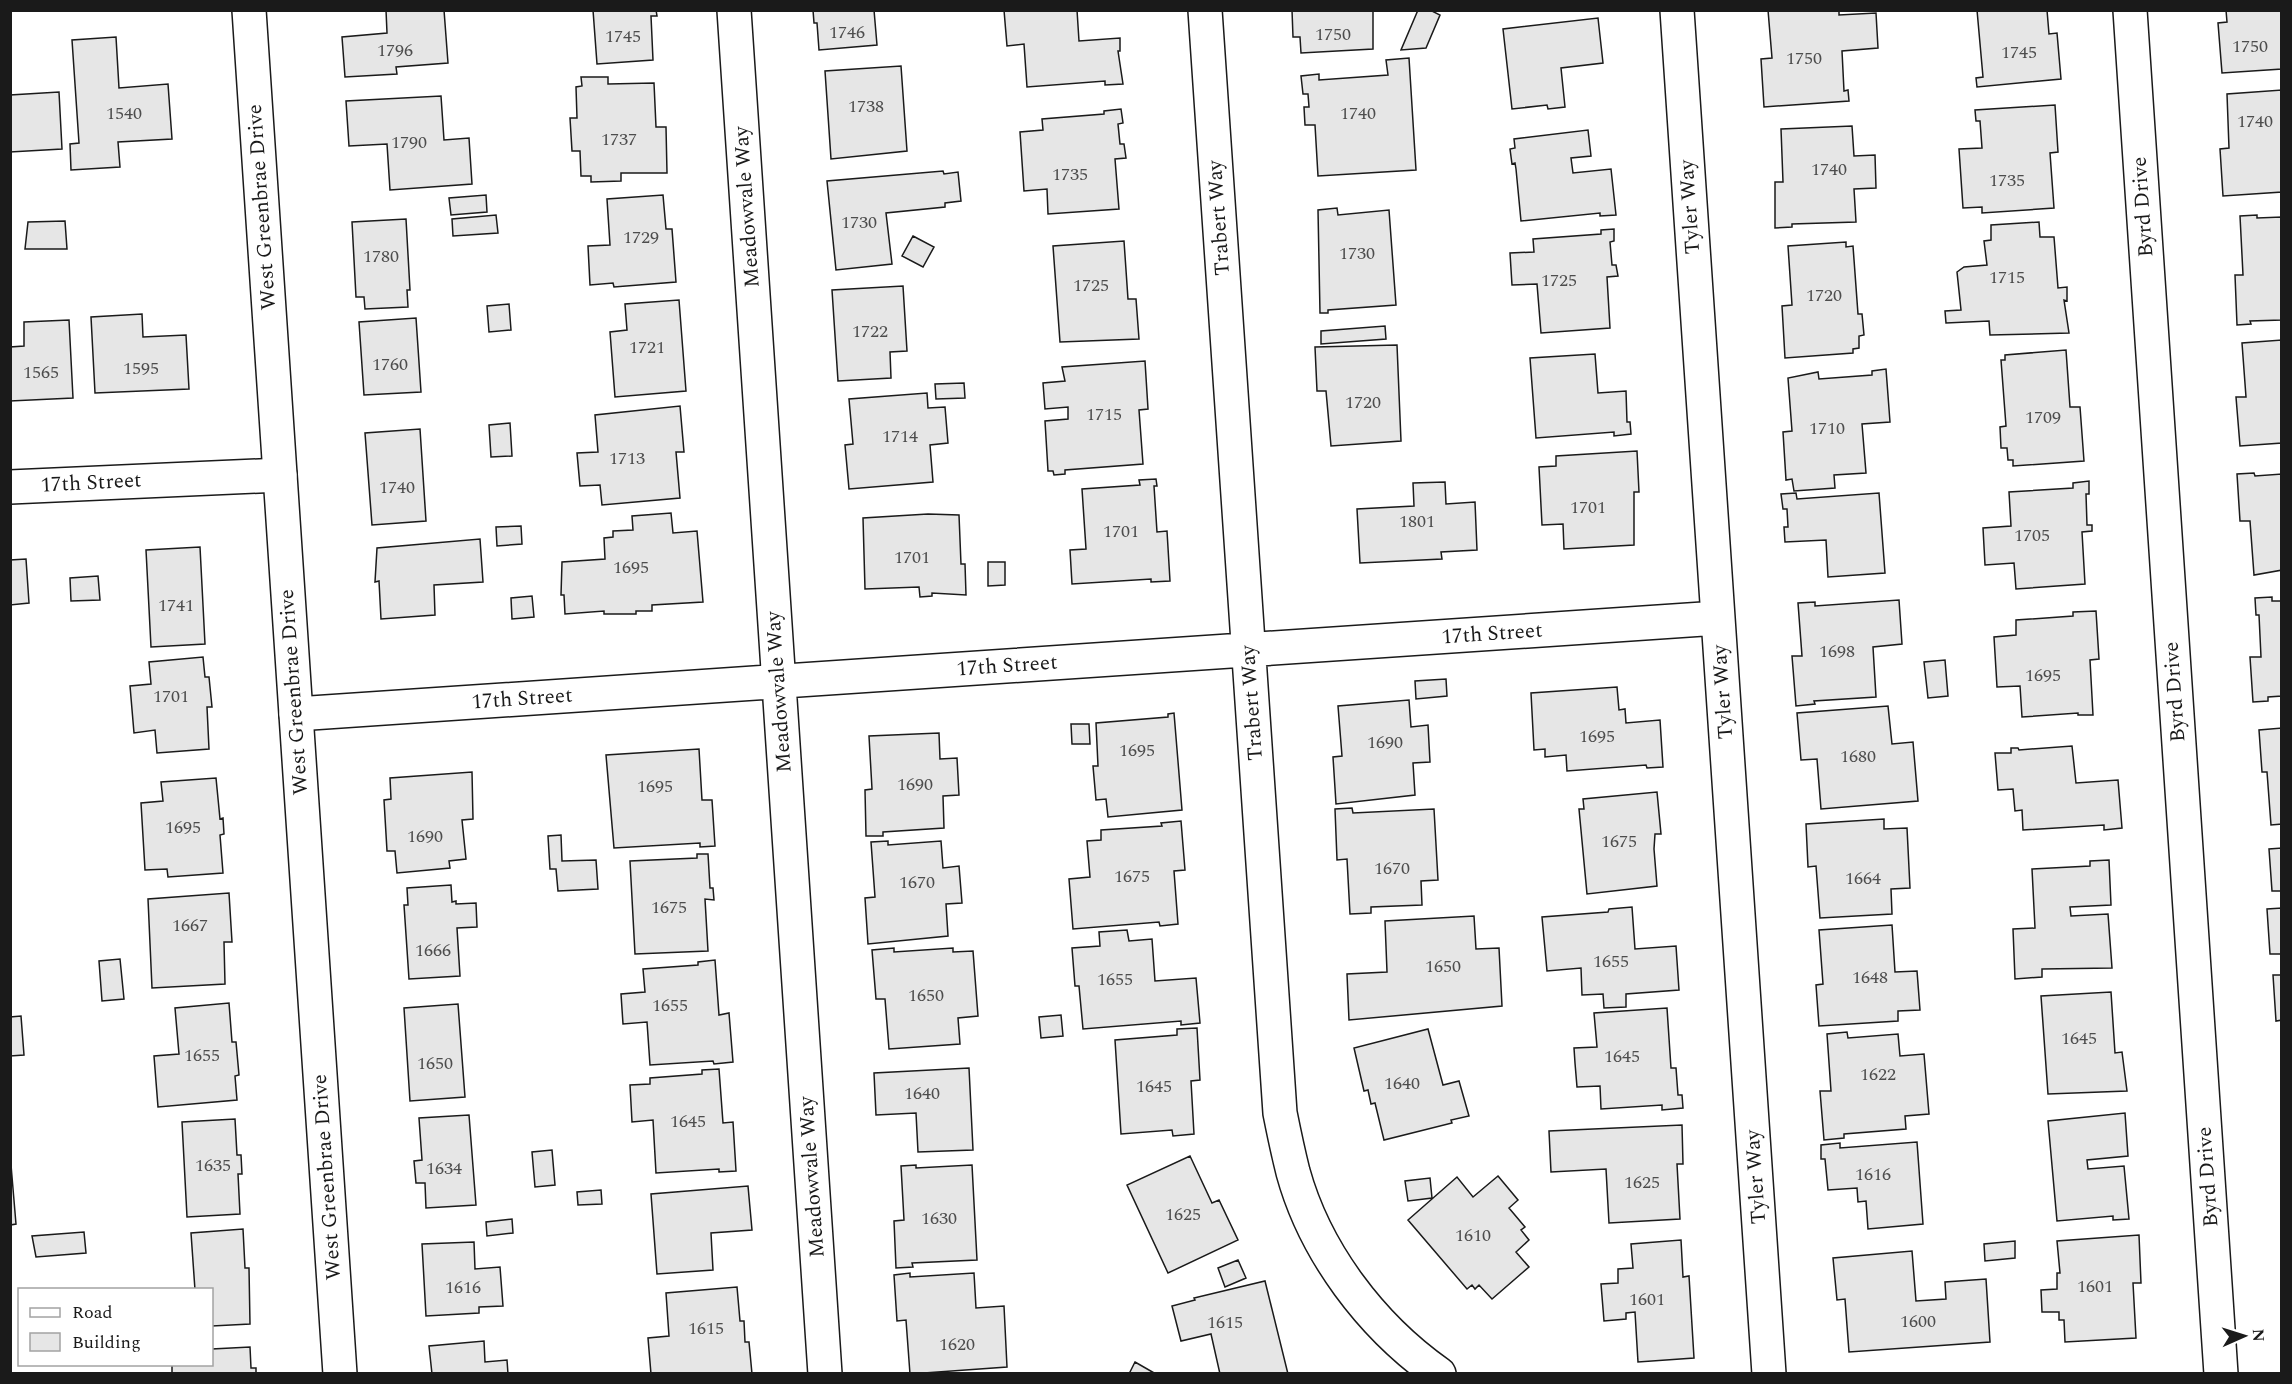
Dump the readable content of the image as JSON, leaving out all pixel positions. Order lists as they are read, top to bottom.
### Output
{
  "streets": {
    "street": [
      "West Greenbrae Drive",
      "Meadowvale Way",
      "Tyler Way",
      "Byrd Drive",
      "Trabert Way",
      "17th Street"
    ]
  },
  "crossings": [
    ["West Greenbrae Drive", "17th Street"],
    ["Meadowvale Way", "17th Street"],
    ["Tyler Way", "17th Street"],
    ["Trabert Way", "17th Street"]
  ],
  "house_numbers": [
    "1746",
    "1750",
    "1745",
    "1750",
    "1796",
    "1745",
    "1750",
    "1738",
    "1540",
    "1740",
    "1740",
    "1737",
    "1790",
    "1740",
    "1735",
    "1735",
    "1730",
    "1729",
    "1730",
    "1780",
    "1715",
    "1725",
    "1725",
    "1720",
    "1722",
    "1721",
    "1760",
    "1595",
    "1565",
    "1720",
    "1715",
    "1709",
    "1710",
    "1714",
    "1713",
    "1740",
    "1701",
    "1801",
    "1701",
    "1705",
    "1701",
    "1695",
    "1741",
    "1698",
    "1695",
    "1701",
    "1695",
    "1690",
    "1695",
    "1680",
    "1690",
    "1695",
    "1695",
    "1690",
    "1675",
    "1670",
    "1675",
    "1664",
    "1670",
    "1675",
    "1667",
    "1666",
    "1655",
    "1650",
    "1648",
    "1655",
    "1650",
    "1655",
    "1645",
    "1655",
    "1645",
    "1650",
    "1622",
    "1640",
    "1645",
    "1640",
    "1645",
    "1635",
    "1634",
    "1616",
    "1625",
    "1625",
    "1630",
    "1610",
    "1601",
    "1616",
    "1601",
    "1600",
    "1615",
    "1615",
    "1620"
  ],
  "legend": ["Road", "Building"],
  "north": "right"
}
